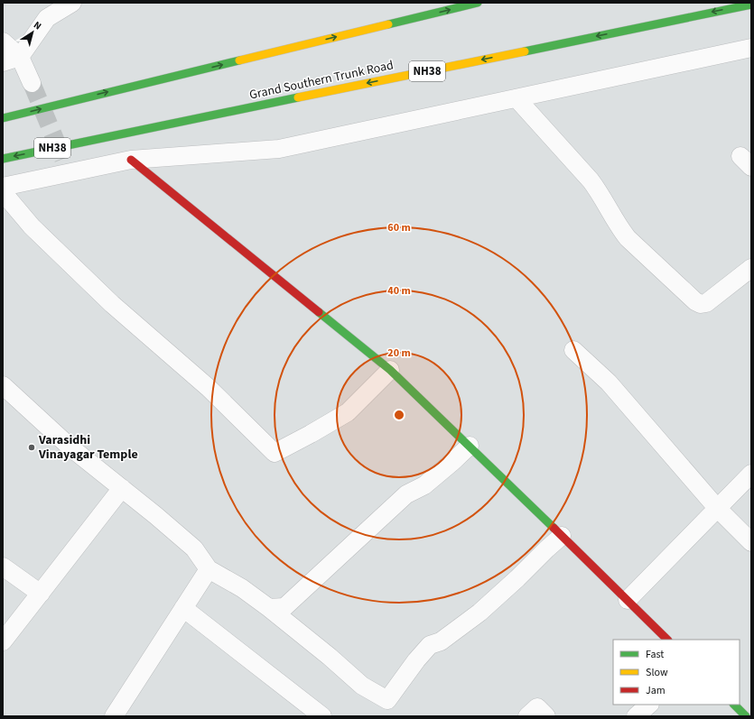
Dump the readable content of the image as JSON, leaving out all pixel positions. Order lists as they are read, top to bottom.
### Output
{
  "streets": {
    "main road": ["NH38", "Grand Southern Trunk Road"]
  },
  "places": ["Varasidhi Vinayagar Temple"],
  "legend": ["Fast", "Slow", "Jam"],
  "north": "top right",
  "rings": ["60 m", "40 m", "20 m"]
}
